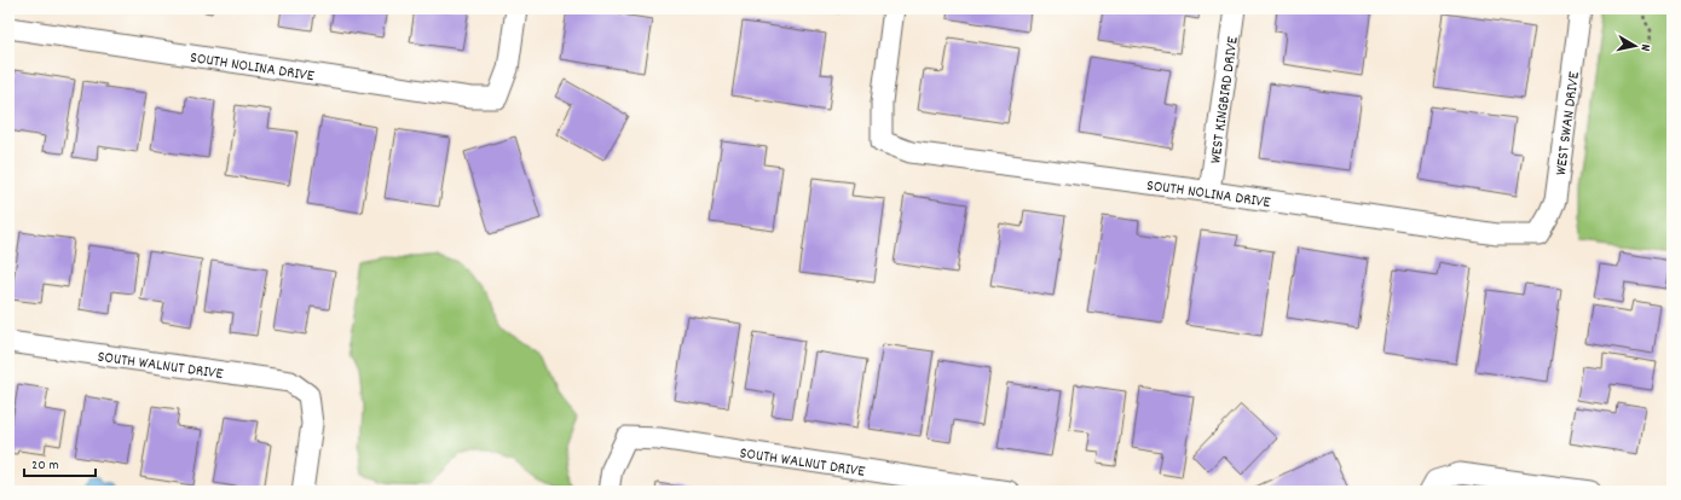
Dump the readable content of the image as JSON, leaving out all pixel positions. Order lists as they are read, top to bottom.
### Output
{
  "streets": {
    "street": [
      "SOUTH NOLINA DRIVE",
      "WEST KINGBIRD DRIVE",
      "WEST SWAN DRIVE",
      "SOUTH WALNUT DRIVE"
    ]
  },
  "crossings": [
    ["SOUTH NOLINA DRIVE", "WEST KINGBIRD DRIVE"],
    ["SOUTH NOLINA DRIVE", "WEST SWAN DRIVE"]
  ],
  "scale_bar": "20 m",
  "north": "right"
}
